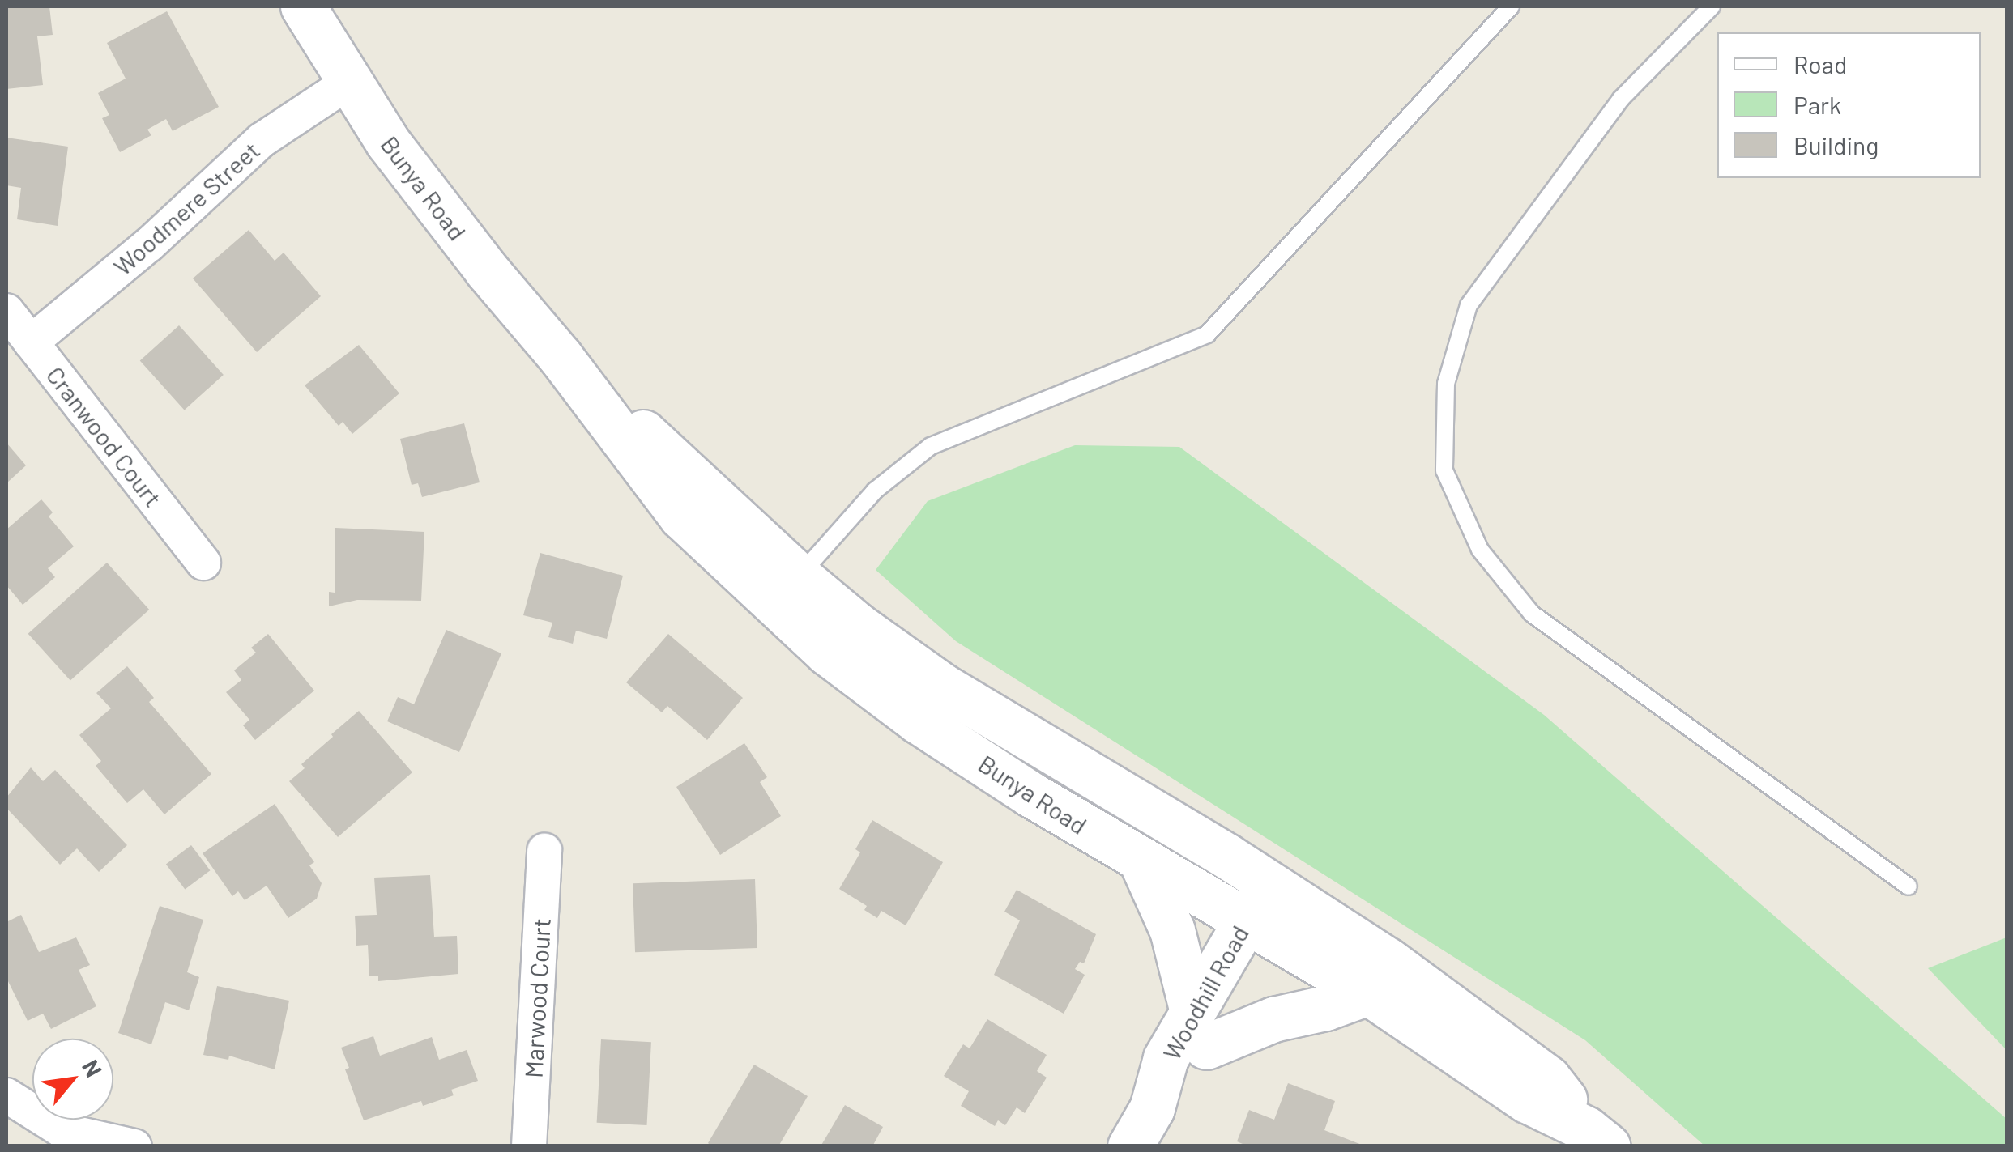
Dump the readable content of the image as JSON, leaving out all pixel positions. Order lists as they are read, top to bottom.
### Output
{
  "streets": {
    "main road": ["Bunya Road", "Woodhill Road"],
    "street": ["Woodmere Street", "Cranwood Court", "Marwood Court"]
  },
  "crossings": [
    ["Bunya Road", "Woodmere Street"],
    ["Bunya Road", "Woodhill Road"],
    ["Woodmere Street", "Cranwood Court"]
  ],
  "legend": ["Road", "Park", "Building"],
  "north": "top right"
}
